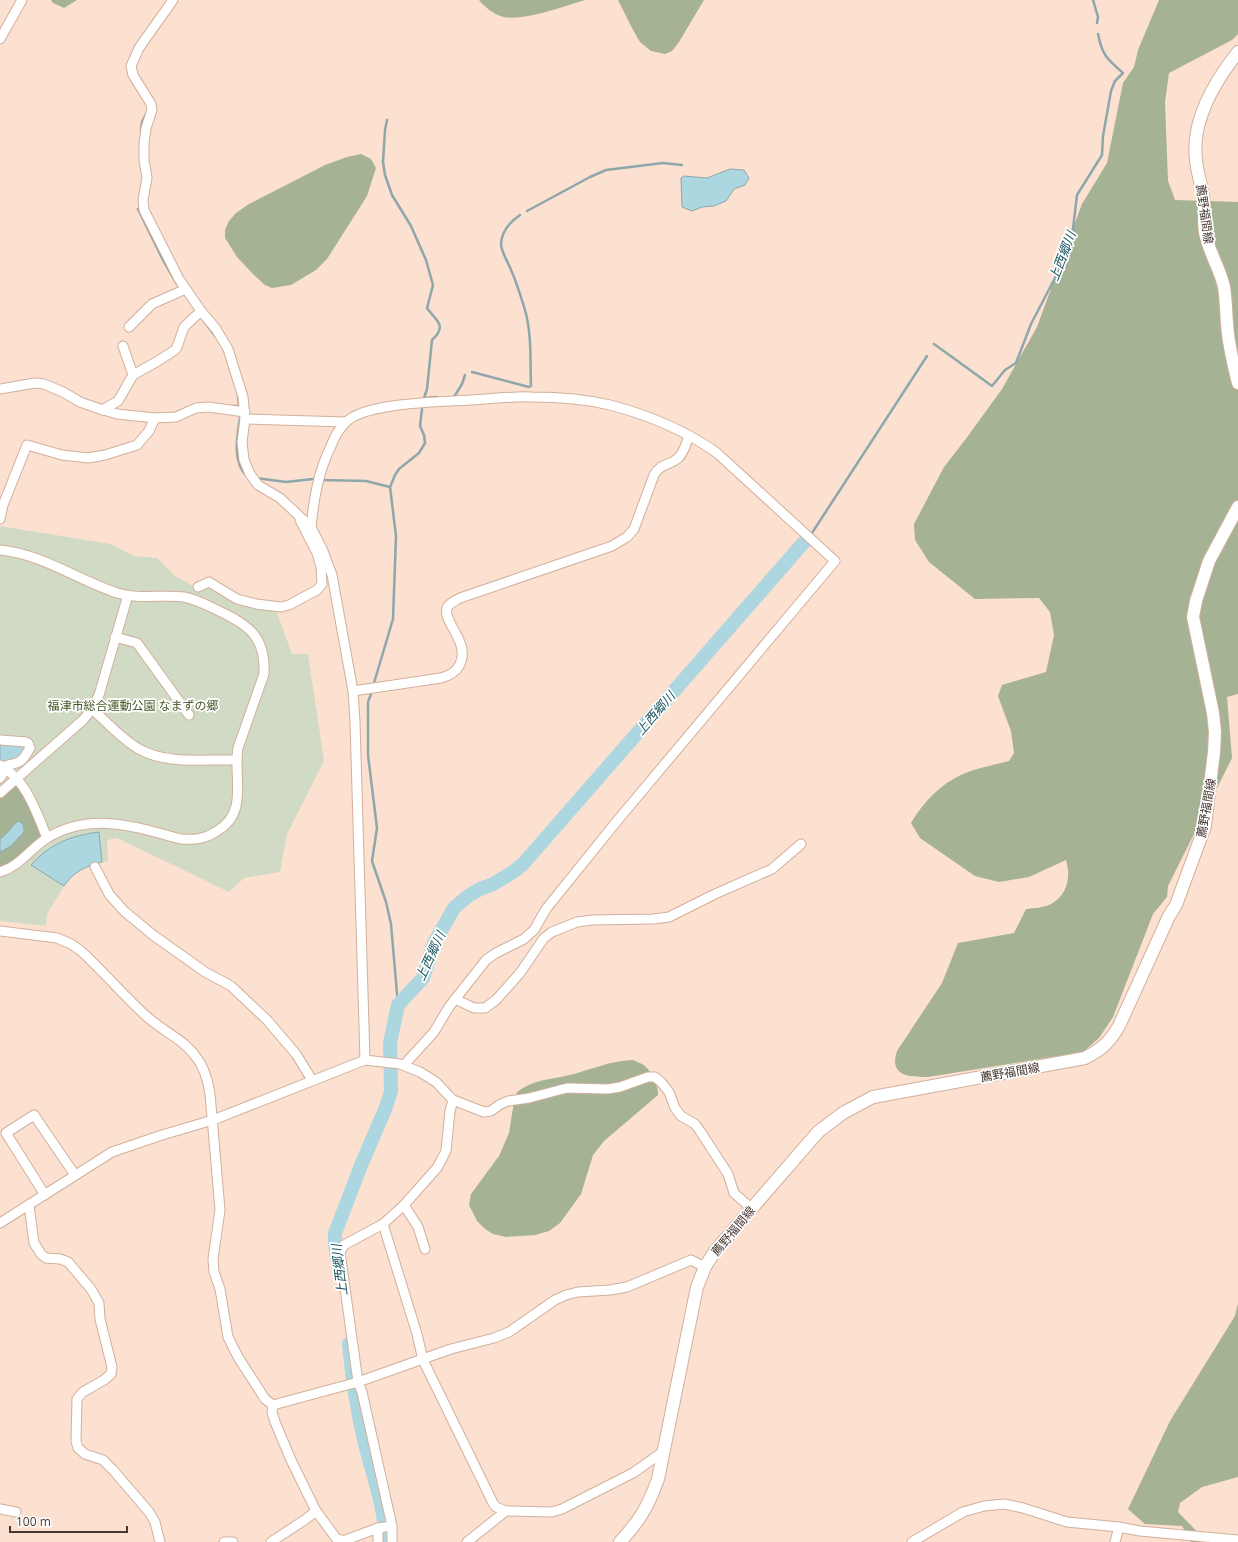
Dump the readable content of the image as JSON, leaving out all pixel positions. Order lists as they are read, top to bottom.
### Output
{
  "streets": {
    "main road": ["薦野福間線"]
  },
  "water": ["上西郷川"],
  "parks": ["福津市総合運動公園 なまずの郷"],
  "scale_bar": "100 m"
}
